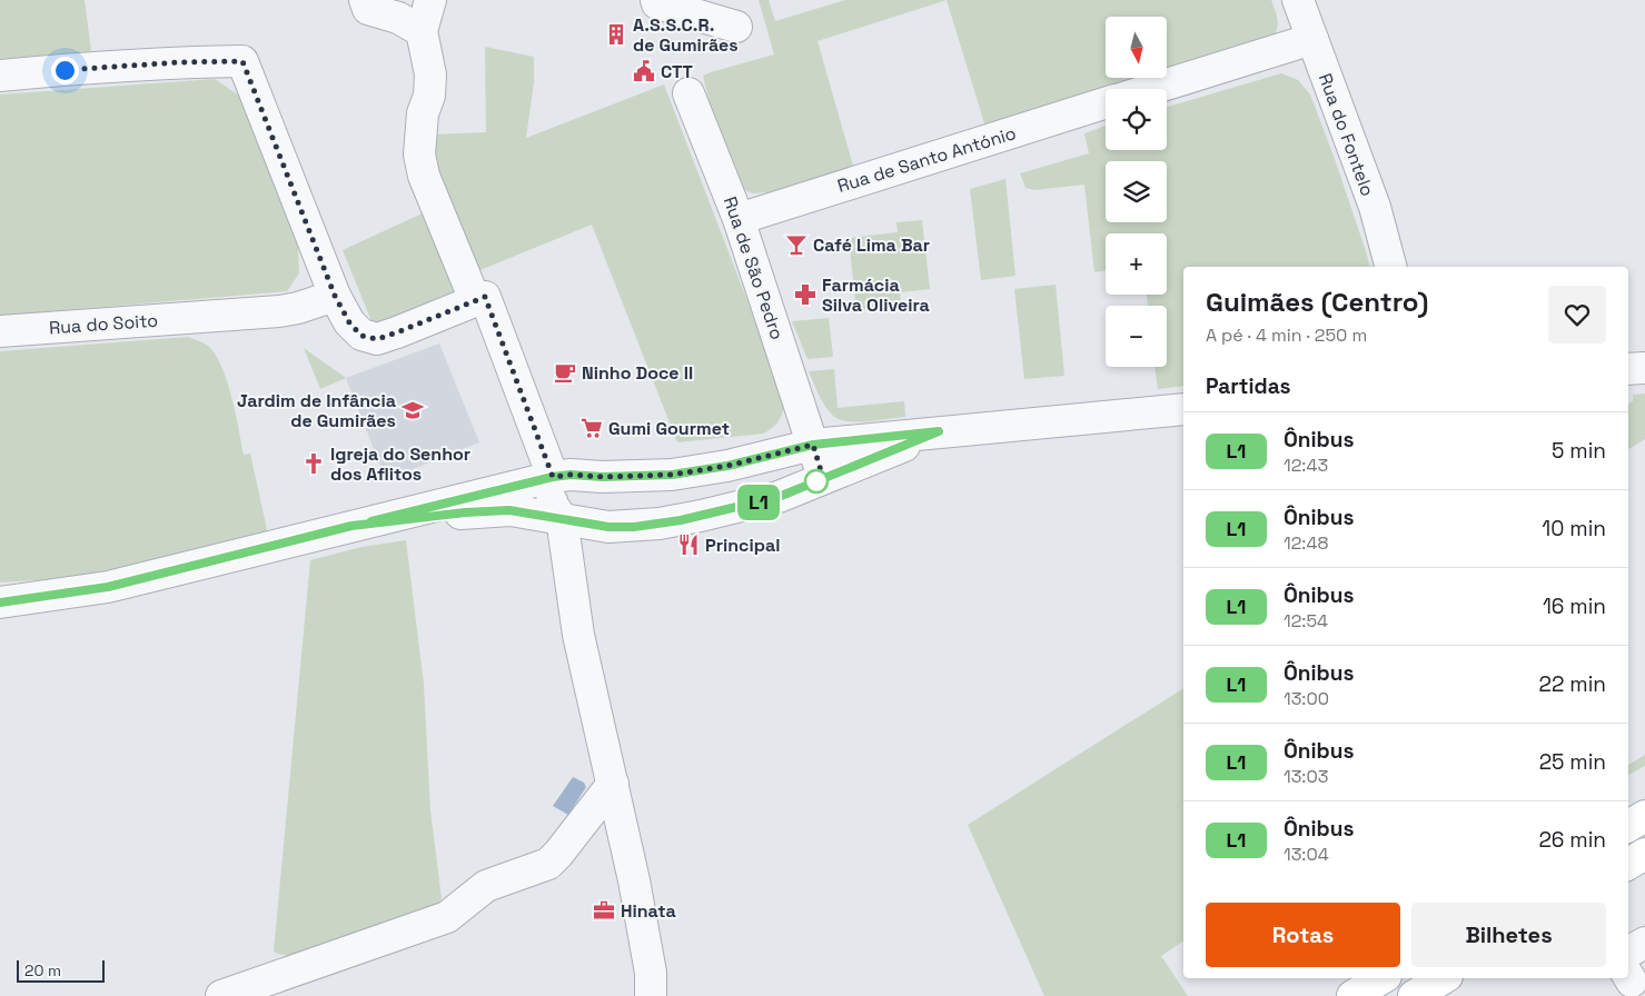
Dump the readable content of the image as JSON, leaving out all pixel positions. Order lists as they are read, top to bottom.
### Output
{
  "streets": {
    "street": [
      "Rua do Fontelo",
      "Rua de Santo António",
      "Rua de São Pedro",
      "Rua do Soito"
    ]
  },
  "crossings": [
    ["Rua de Santo António", "Rua de São Pedro"]
  ],
  "places": {
    "building": ["A.S.S.C.R. de Gumirães"],
    "public building": ["CTT"],
    "bar": ["Café Lima Bar"],
    "pharmacy": ["Farmácia Silva Oliveira"],
    "cafe": ["Ninho Doce II"],
    "school or university": ["Jardim de Infância de Gumirães"],
    "supermarket": ["Gumi Gourmet"],
    "church": ["Igreja do Senhor dos Aflitos"],
    "restaurant": ["Principal"],
    "office": ["Hinata"]
  },
  "lines": ["bus line L1"],
  "scale_bar": "20 m",
  "north": "bottom",
  "page": {
    "on_map": "L1",
    "map_buttons": ["+", "−"],
    "heading": [
      ["Guimães (Centro)", "A pé · 4 min · 250 m"],
      "Partidas"
    ],
    "list": [
      {
        "mark": "L1",
        "name": "Ônibus",
        "note": "12:43",
        "value": "5 min"
      },
      {
        "mark": "L1",
        "name": "Ônibus",
        "note": "12:48",
        "value": "10 min"
      },
      {
        "mark": "L1",
        "name": "Ônibus",
        "note": "12:54",
        "value": "16 min"
      },
      {
        "mark": "L1",
        "name": "Ônibus",
        "note": "13:00",
        "value": "22 min"
      },
      {
        "mark": "L1",
        "name": "Ônibus",
        "note": "13:03",
        "value": "25 min"
      },
      {
        "mark": "L1",
        "name": "Ônibus",
        "note": "13:04",
        "value": "26 min"
      }
    ],
    "buttons": ["Rotas", "Bilhetes"],
    "scale": "20 m"
  }
}
